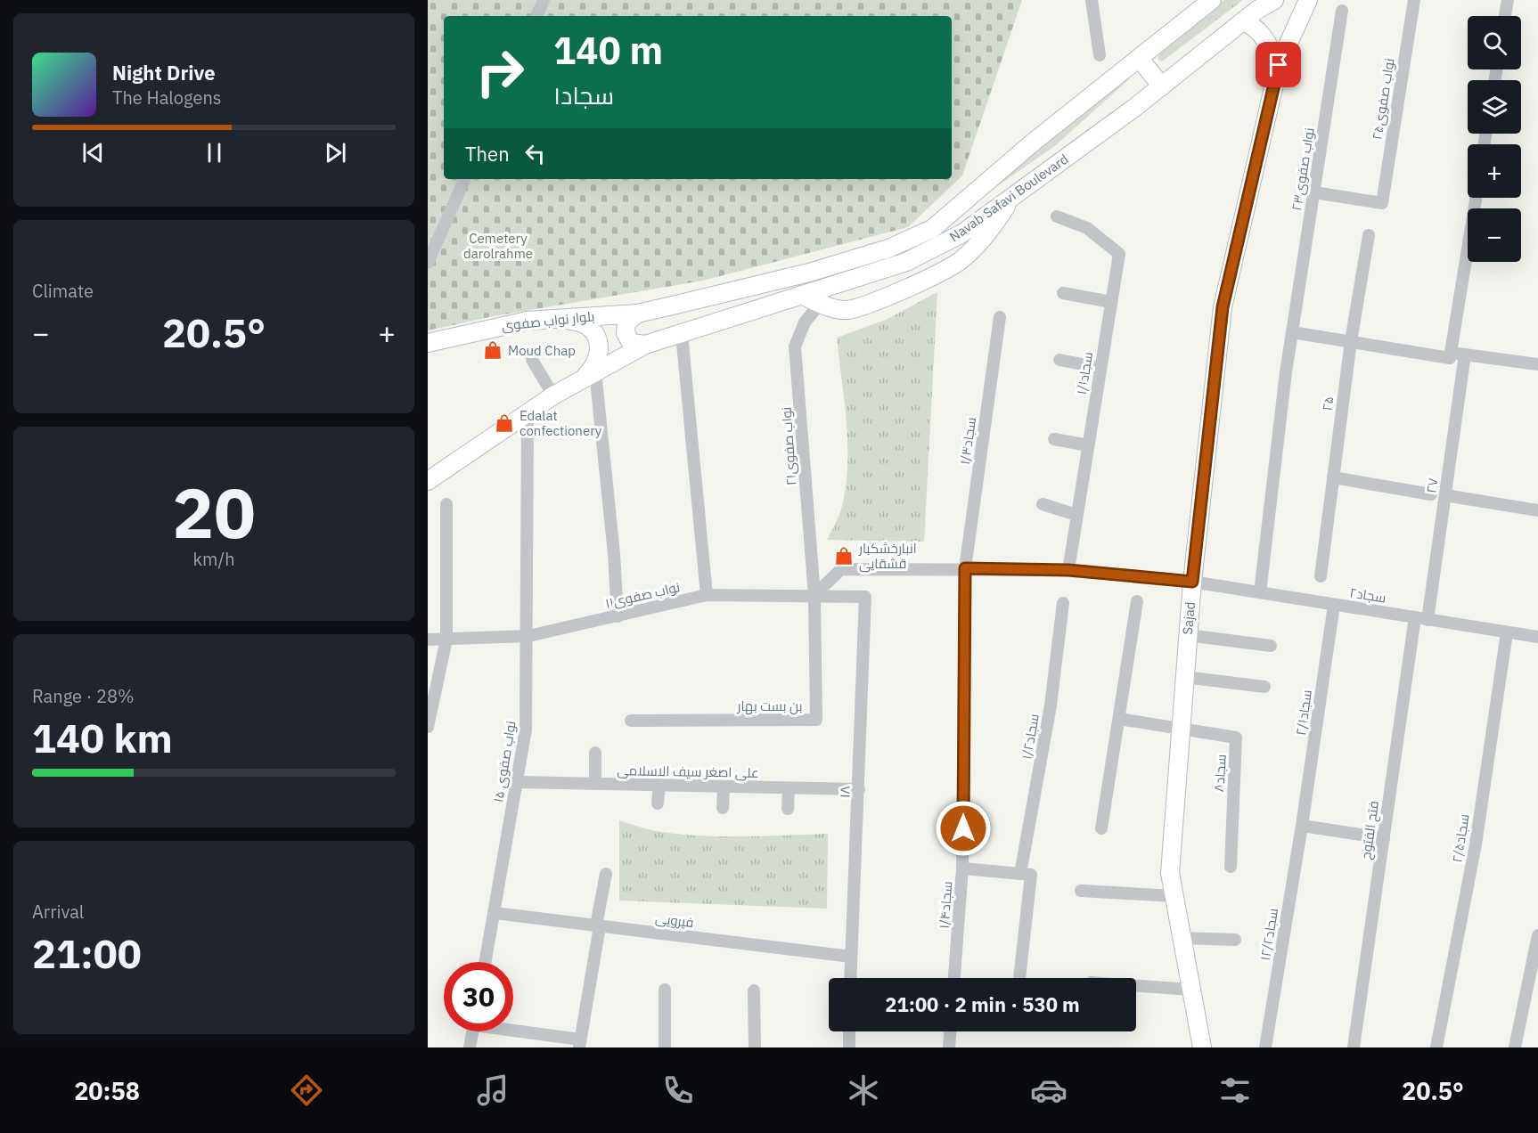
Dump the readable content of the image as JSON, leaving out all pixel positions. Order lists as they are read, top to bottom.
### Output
{
  "streets": {
    "main road": ["Navab Safavi Boulevard", "بلوار نواب صفوی", "Sajad"],
    "street": [
      "۲۵نواب صفوی",
      "۲۳نواب صفوی",
      "۱/۱سجاد",
      "۲۵",
      "۱/۳سجاد",
      "۲۱نواب صفوی",
      "۲۷",
      "۱۱نواب صفوی",
      "۲سجاد",
      "بن بست بهار",
      "۲/۱سجاد",
      "۱/۲سجاد",
      "نواب صفوی ۱۵",
      "علی اصغر سیف الاسلامی",
      "۸سجاد",
      "۱۸",
      "فتح الفتوح",
      "۲/۵سجاد",
      "۱/۴سجاد",
      "فیرویی",
      "۱۲/۲سجاد"
    ]
  },
  "crossings": [
    ["۲۵نواب صفوی", "۲۳نواب صفوی"],
    ["۲۳نواب صفوی", "۲سجاد"],
    ["Navab Safavi Boulevard", "بلوار نواب صفوی"],
    ["Navab Safavi Boulevard", "نواب صفوی ۱۵"],
    ["۱/۱سجاد", "۲سجاد"],
    ["۱/۳سجاد", "۲سجاد"],
    ["۱/۳سجاد", "۱/۴سجاد"],
    ["۲۱نواب صفوی", "۱۱نواب صفوی"],
    ["۲۱نواب صفوی", "۲سجاد"],
    ["۲۱نواب صفوی", "بن بست بهار"],
    ["۲۷", "۲سجاد"],
    ["۱۱نواب صفوی", "۲سجاد"],
    ["۱۱نواب صفوی", "بن بست بهار"],
    ["۱۱نواب صفوی", "نواب صفوی ۱۵"],
    ["۱۱نواب صفوی", "۱۸"],
    ["۲سجاد", "Sajad"],
    ["۲سجاد", "بن بست بهار"],
    ["۲سجاد", "۲/۱سجاد"],
    ["۲سجاد", "فتح الفتوح"],
    ["۲سجاد", "۲/۵سجاد"],
    ["۲سجاد", "۱/۴سجاد"],
    ["Sajad", "۸سجاد"],
    ["۲/۱سجاد", "۱۲/۲سجاد"],
    ["نواب صفوی ۱۵", "علی اصغر سیف الاسلامی"],
    ["نواب صفوی ۱۵", "فیرویی"],
    ["علی اصغر سیف الاسلامی", "۱۸"],
    ["۱۸", "فیرویی"]
  ],
  "parks": ["Cemetery darolrahme"],
  "places": {
    "shop": ["Moud Chap", "Edalat confectionery", "انبارخشکبار قشقایی"]
  },
  "page": {
    "map_buttons": ["+", "−"],
    "turn": ["140 m", "۱سجاد"],
    "song": ["Night Drive", "The Halogens"],
    "then": "Then",
    "tile": [
      "Climate",
      ["20", "km/h"],
      ["Range · 28%", "140 km"],
      ["Arrival", "21:00"]
    ],
    "heat": ["−", "20.5°", "+"],
    "limit": "30",
    "trip": "21:00 · 2 min · 530 m",
    "tabs": ["20:58", "20.5°"]
  }
}
